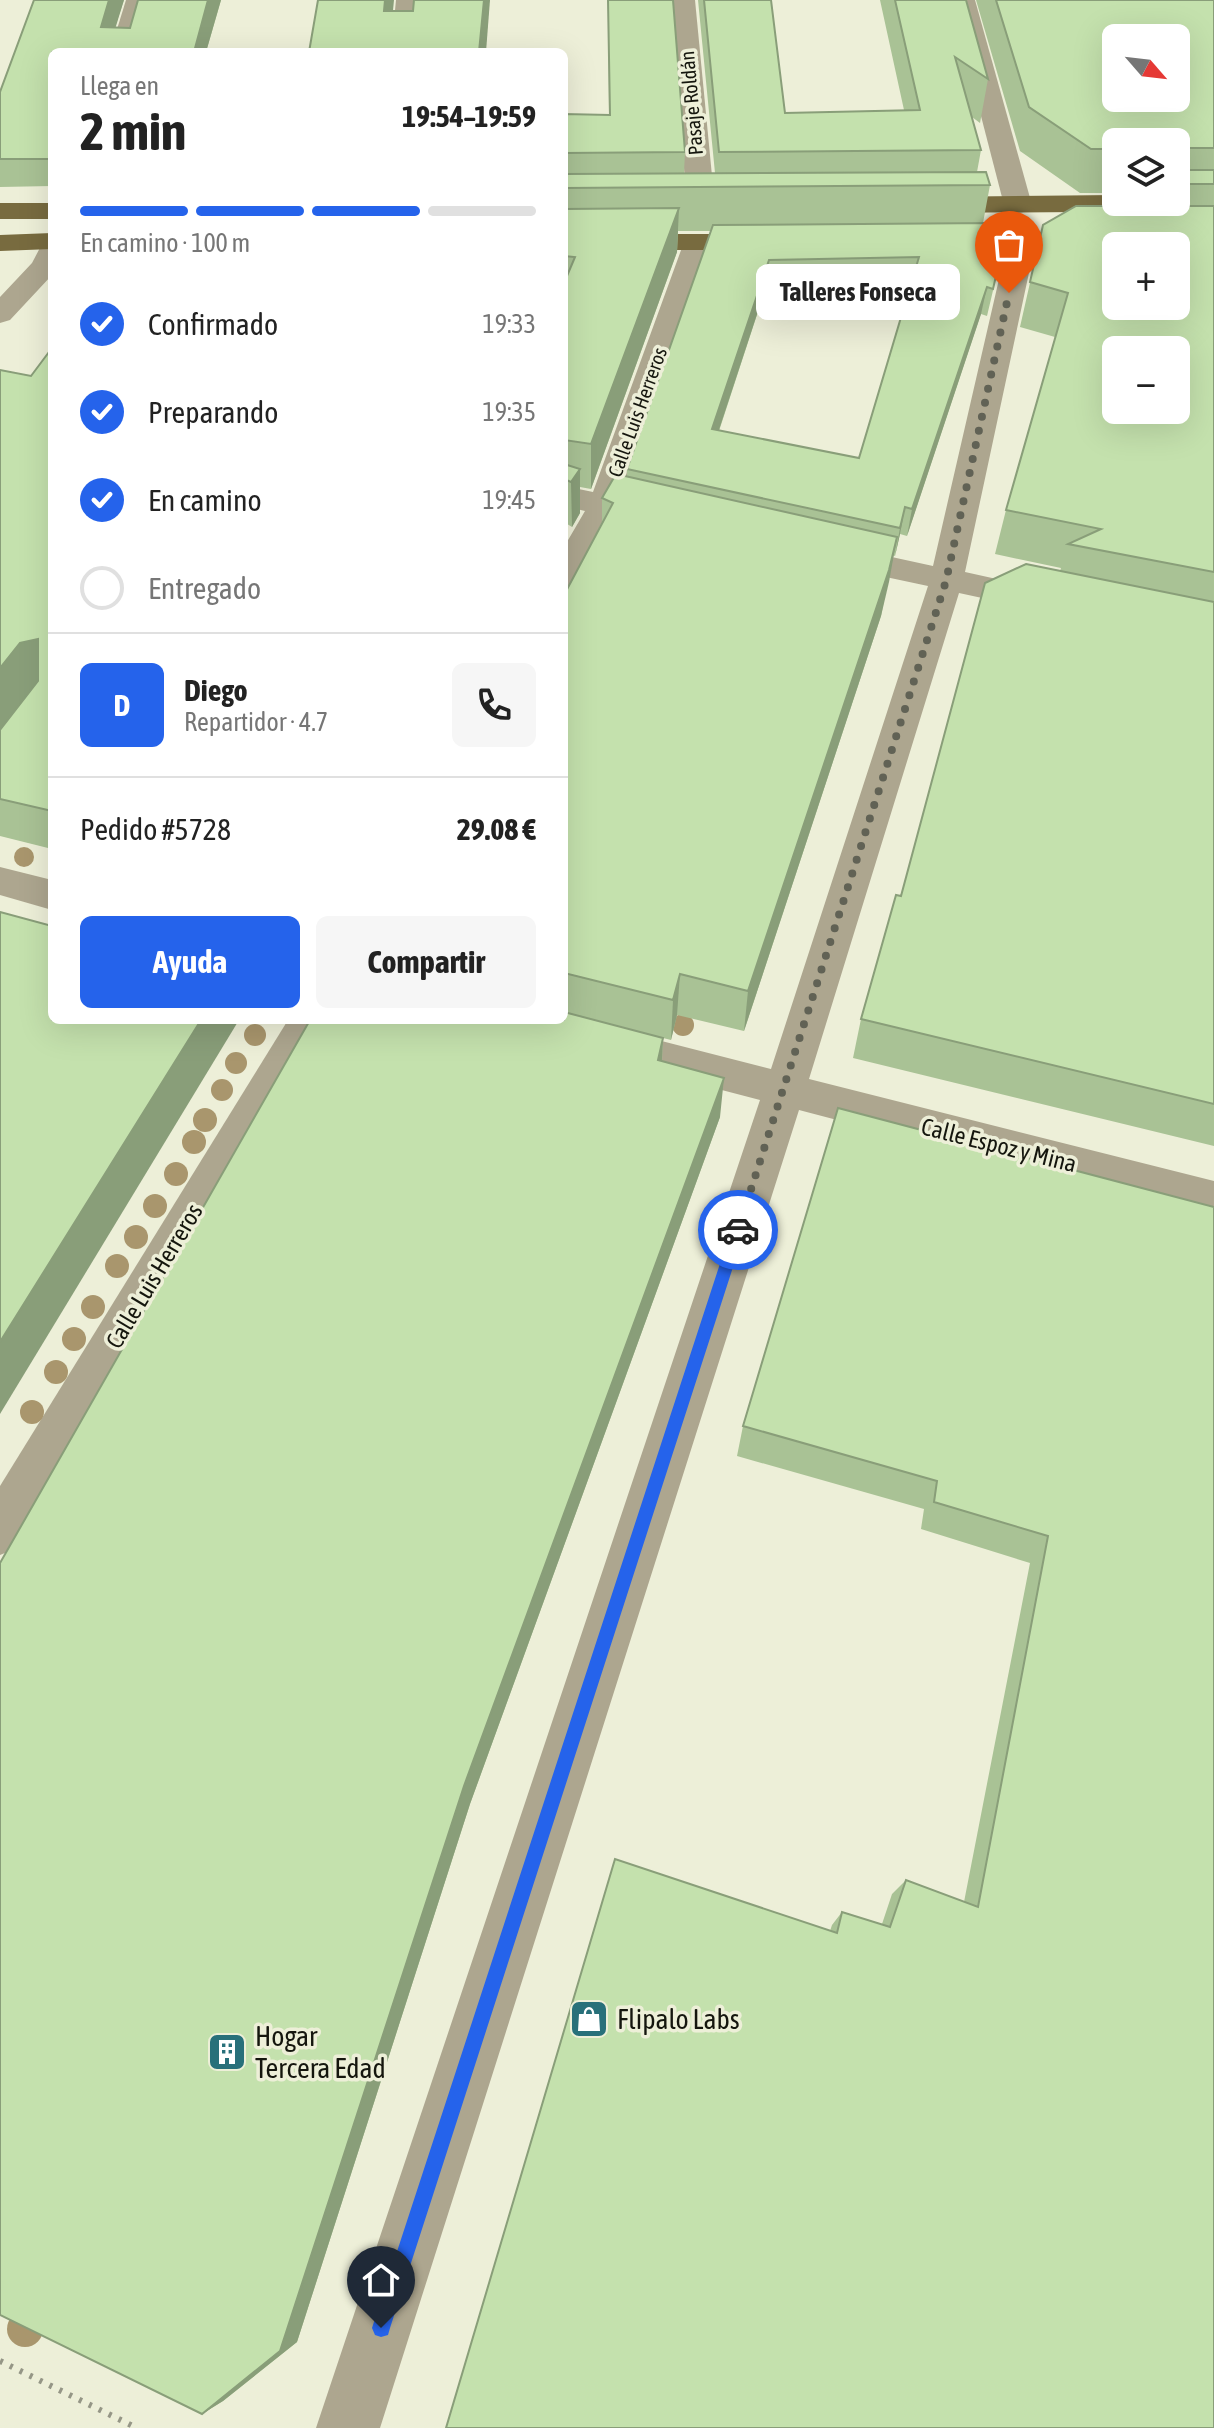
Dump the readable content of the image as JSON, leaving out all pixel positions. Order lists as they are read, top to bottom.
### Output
{
  "streets": {
    "street": ["Pasaje Roldán", "Calle Luis Herreros", "Calle Espoz y Mina"]
  },
  "places": {
    "other": ["Talleres Fonseca"],
    "shop": ["Flipalo Labs"],
    "building": ["Hogar Tercera Edad"]
  },
  "north": "bottom right",
  "page": {
    "map_buttons": ["+", "−"],
    "heading": ["2 min", "Llega en", "19:54–19:59"],
    "panel": [
      "Diego",
      "Repartidor · 4.7",
      "Pedido #5728",
      "29.08 €"
    ],
    "bar": "En camino · 100 m",
    "bubble": "Talleres Fonseca",
    "list": [
      ["Confirmado", "19:33"],
      ["Preparando", "19:35"],
      ["En camino", "19:45"],
      "Entregado"
    ],
    "round": "D",
    "buttons": ["Ayuda", "Compartir"]
  }
}
